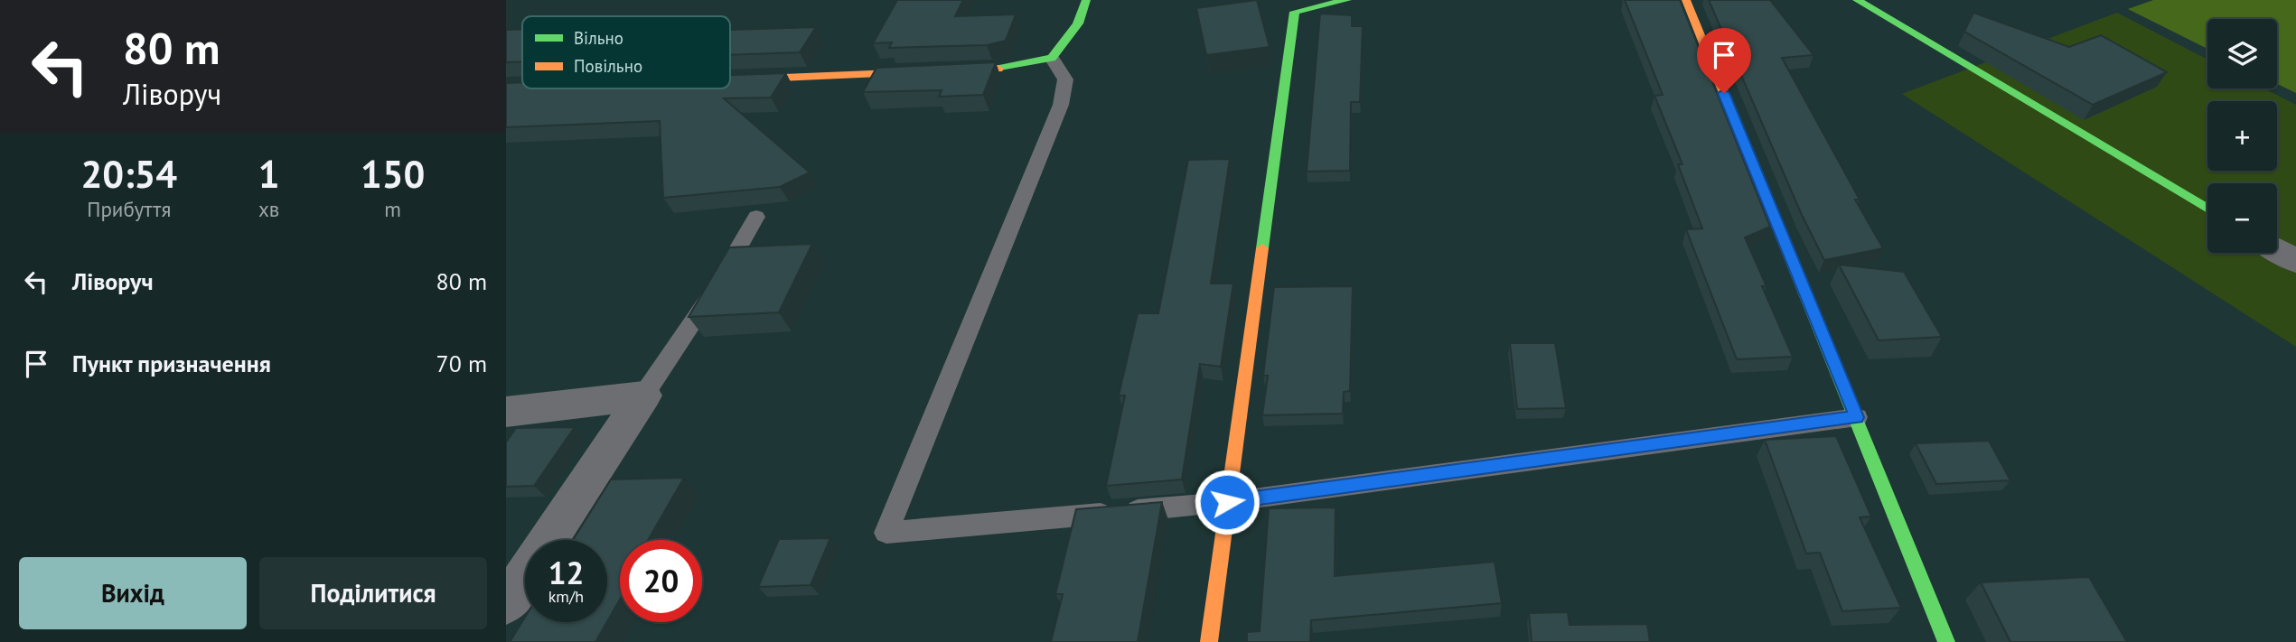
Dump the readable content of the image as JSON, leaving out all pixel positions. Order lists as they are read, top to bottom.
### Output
{
  "legend": ["Вільно", "Повільно"],
  "page": {
    "turn": ["80 m", "Ліворуч"],
    "map_buttons": ["+", "−"],
    "eta": [
      "20:54",
      "Прибуття",
      "1",
      "хв",
      "150",
      "m"
    ],
    "list": [
      {
        "name": "Ліворуч",
        "value": "80 m"
      },
      {
        "name": "Пункт призначення",
        "value": "70 m"
      }
    ],
    "speed": "12 km/h",
    "limit": "20",
    "buttons": ["Вихід", "Поділитися"]
  }
}
